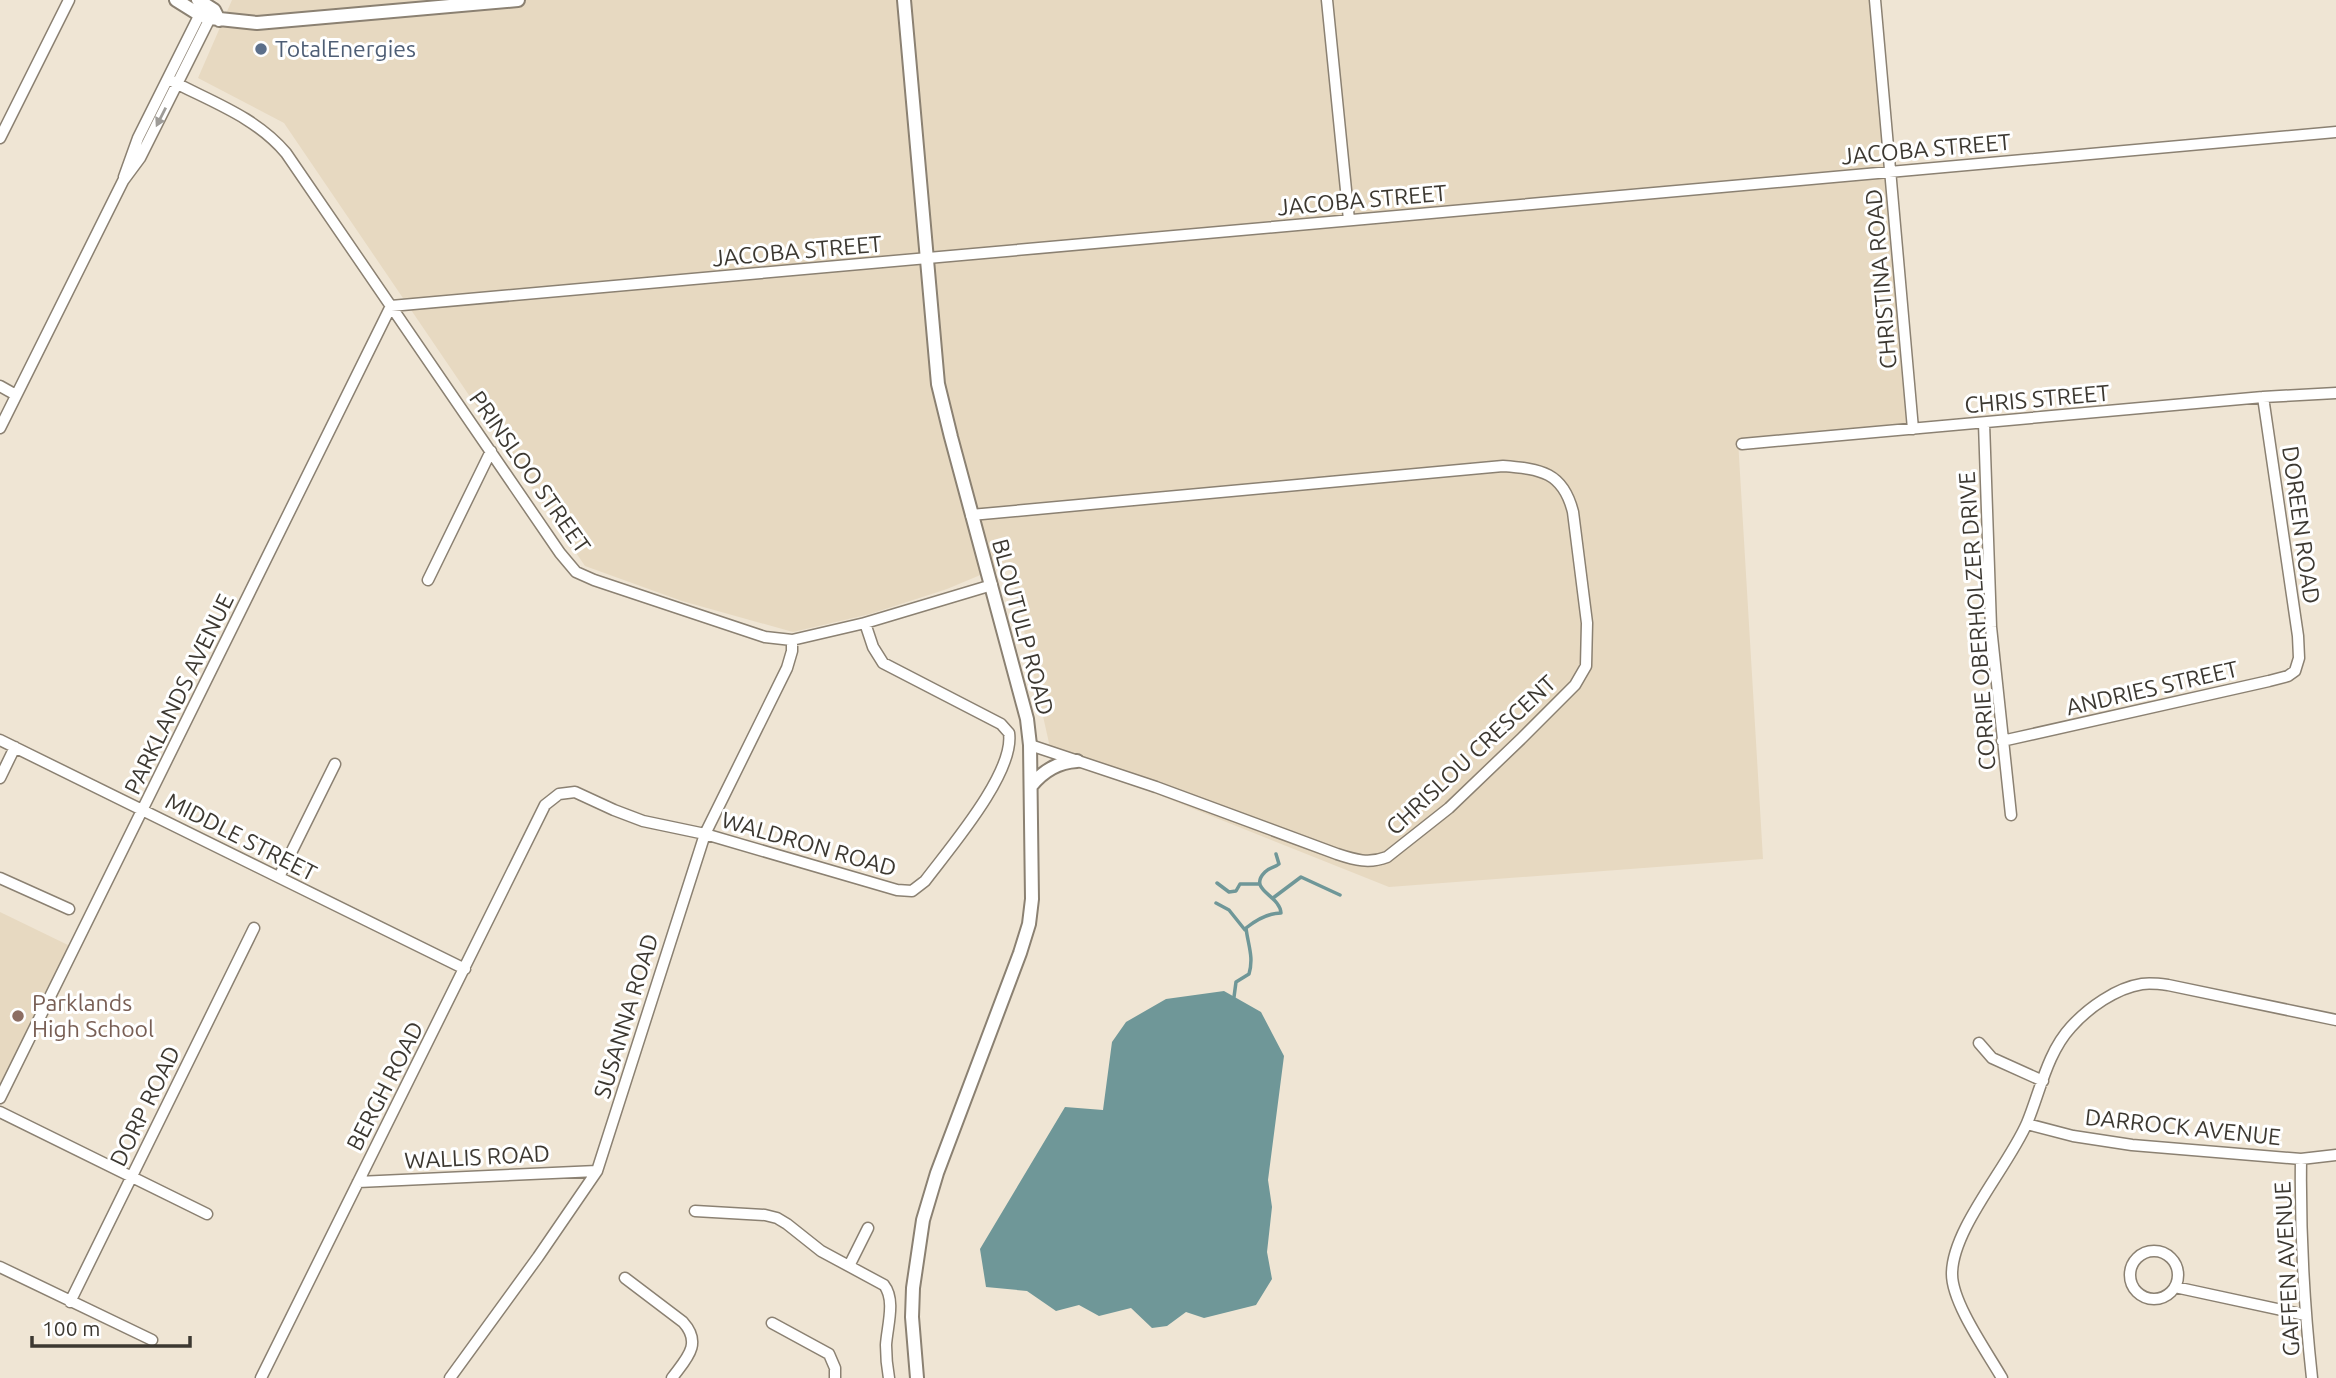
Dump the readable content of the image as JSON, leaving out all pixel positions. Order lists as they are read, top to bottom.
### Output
{
  "streets": {
    "street": [
      "JACOBA STREET",
      "CHRISTINA ROAD",
      "CHRIS STREET",
      "PRINSLOO STREET",
      "DOREEN ROAD",
      "CORRIE OBERHOLZER DRIVE",
      "BLOUTULP ROAD",
      "ANDRIES STREET",
      "PARKLANDS AVENUE",
      "CHRISLOU CRESCENT",
      "MIDDLE STREET",
      "WALDRON ROAD",
      "SUSANNA ROAD",
      "BERGH ROAD",
      "DORP ROAD",
      "DARROCK AVENUE",
      "WALLIS ROAD",
      "GAFFEN AVENUE"
    ]
  },
  "crossings": [
    ["JACOBA STREET", "CHRISTINA ROAD"],
    ["JACOBA STREET", "PRINSLOO STREET"],
    ["JACOBA STREET", "BLOUTULP ROAD"],
    ["JACOBA STREET", "PARKLANDS AVENUE"],
    ["CHRISTINA ROAD", "CHRIS STREET"],
    ["CHRIS STREET", "DOREEN ROAD"],
    ["CHRIS STREET", "CORRIE OBERHOLZER DRIVE"],
    ["PRINSLOO STREET", "BLOUTULP ROAD"],
    ["PRINSLOO STREET", "PARKLANDS AVENUE"],
    ["PRINSLOO STREET", "WALDRON ROAD"],
    ["PRINSLOO STREET", "SUSANNA ROAD"],
    ["DOREEN ROAD", "ANDRIES STREET"],
    ["CORRIE OBERHOLZER DRIVE", "ANDRIES STREET"],
    ["BLOUTULP ROAD", "CHRISLOU CRESCENT"],
    ["PARKLANDS AVENUE", "MIDDLE STREET"],
    ["MIDDLE STREET", "BERGH ROAD"],
    ["WALDRON ROAD", "SUSANNA ROAD"],
    ["WALDRON ROAD", "BERGH ROAD"],
    ["SUSANNA ROAD", "WALLIS ROAD"],
    ["BERGH ROAD", "WALLIS ROAD"],
    ["DARROCK AVENUE", "GAFFEN AVENUE"]
  ],
  "places": ["TotalEnergies", "Parklands High School"],
  "scale_bar": "100 m"
}
